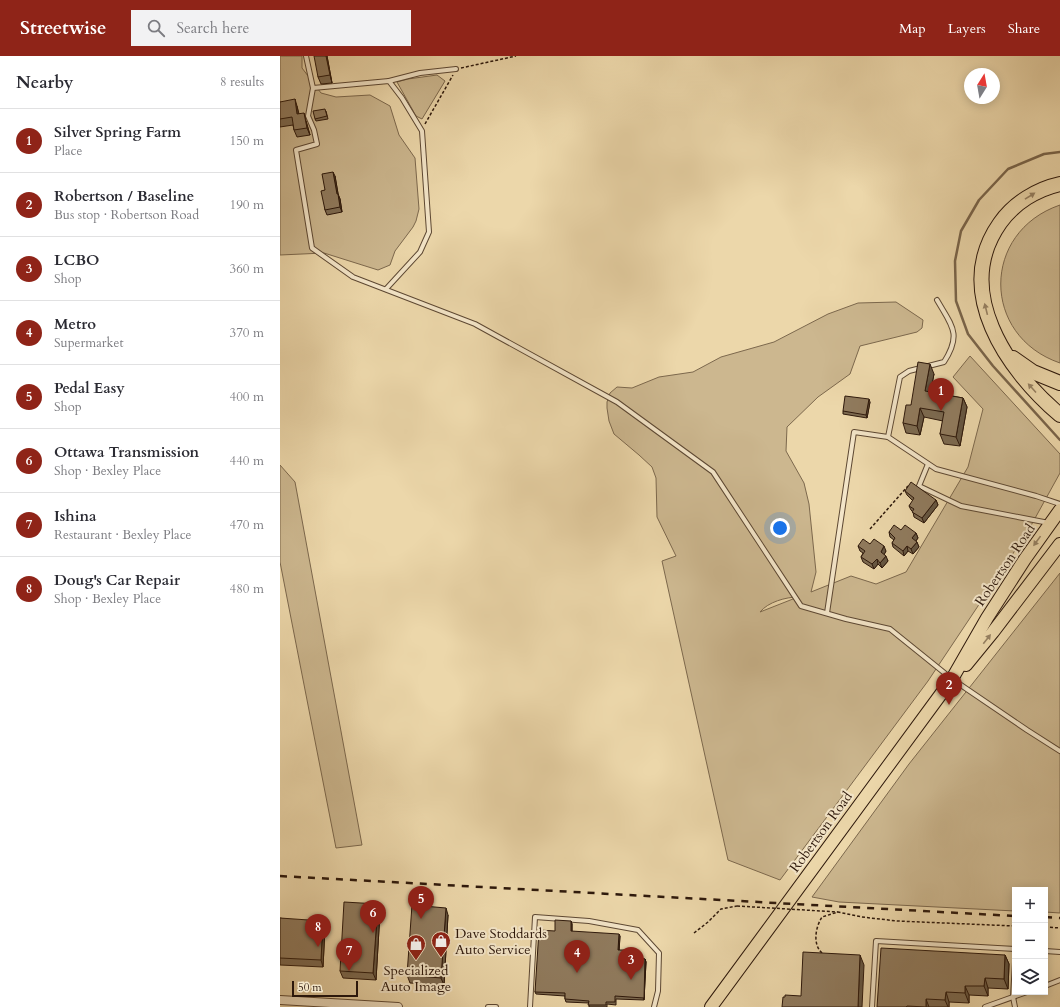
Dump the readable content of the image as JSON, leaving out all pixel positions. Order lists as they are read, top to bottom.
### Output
{
  "streets": {
    "main road": ["Robertson Road"]
  },
  "places": {
    "shop": ["Dave Stoddards Auto Service", "Specialized Auto Image"]
  },
  "scale_bar": "50 m",
  "north": "top",
  "page": {
    "header": "Streetwise",
    "search": "Search here",
    "nav": ["Map", "Layers", "Share"],
    "heading": ["Nearby", "8 results"],
    "list": [
      {
        "mark": "1",
        "name": "Silver Spring Farm",
        "note": "Place",
        "value": "150 m"
      },
      {
        "mark": "2",
        "name": "Robertson / Baseline",
        "note": "Bus stop · Robertson Road",
        "value": "190 m"
      },
      {
        "mark": "3",
        "name": "LCBO",
        "note": "Shop",
        "value": "360 m"
      },
      {
        "mark": "4",
        "name": "Metro",
        "note": "Supermarket",
        "value": "370 m"
      },
      {
        "mark": "5",
        "name": "Pedal Easy",
        "note": "Shop",
        "value": "400 m"
      },
      {
        "mark": "6",
        "name": "Ottawa Transmission",
        "note": "Shop · Bexley Place",
        "value": "440 m"
      },
      {
        "mark": "7",
        "name": "Ishina",
        "note": "Restaurant · Bexley Place",
        "value": "470 m"
      },
      {
        "mark": "8",
        "name": "Doug's Car Repair",
        "note": "Shop · Bexley Place",
        "value": "480 m"
      }
    ],
    "pins": [
      "1",
      "2",
      "5",
      "6",
      "8",
      "7",
      "4",
      "3"
    ],
    "map_buttons": ["+", "−"],
    "scale": "50 m"
  }
}
